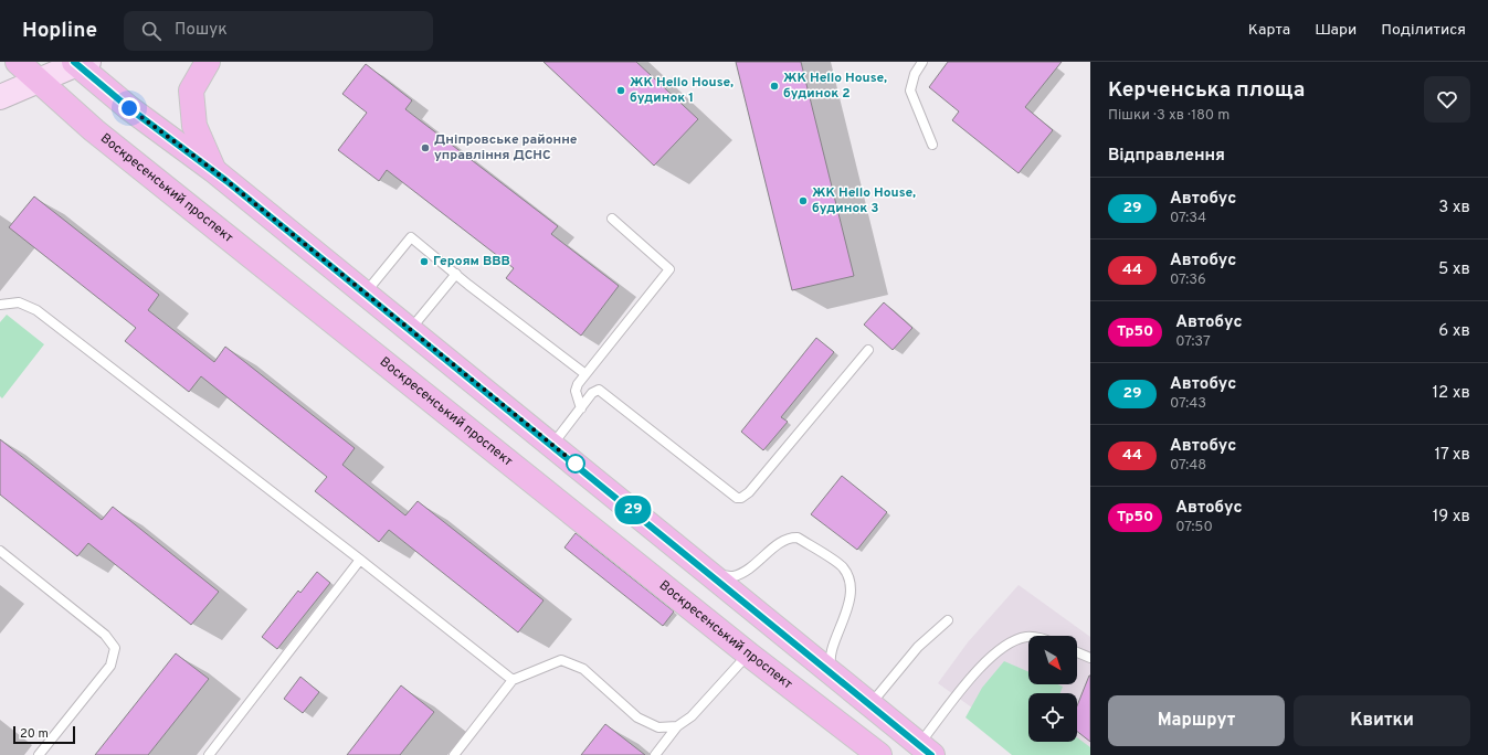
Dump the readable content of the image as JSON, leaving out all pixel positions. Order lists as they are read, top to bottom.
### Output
{
  "streets": {
    "main road": ["Воскресенський проспект"]
  },
  "places": [
    "ЖК Hello House, будинок 2",
    "ЖК Hello House, будинок 1",
    "Дніпровське районне управління ДСНС",
    "ЖК Hello House, будинок 3",
    "Героям ВВВ"
  ],
  "lines": ["bus line 29"],
  "scale_bar": "20 m",
  "north": "bottom right",
  "page": {
    "header": "Hopline",
    "search": "Пошук",
    "nav": ["Карта", "Шари", "Поділитися"],
    "on_map": "29",
    "heading": [
      ["Керченська площа", "Пішки · 3 хв · 180 m"],
      "Відправлення"
    ],
    "list": [
      {
        "mark": "29",
        "name": "Автобус",
        "note": "07:34",
        "value": "3 хв"
      },
      {
        "mark": "44",
        "name": "Автобус",
        "note": "07:36",
        "value": "5 хв"
      },
      {
        "mark": "Тр50",
        "name": "Автобус",
        "note": "07:37",
        "value": "6 хв"
      },
      {
        "mark": "29",
        "name": "Автобус",
        "note": "07:43",
        "value": "12 хв"
      },
      {
        "mark": "44",
        "name": "Автобус",
        "note": "07:48",
        "value": "17 хв"
      },
      {
        "mark": "Тр50",
        "name": "Автобус",
        "note": "07:50",
        "value": "19 хв"
      }
    ],
    "buttons": ["Маршрут", "Квитки"],
    "scale": "20 m"
  }
}
